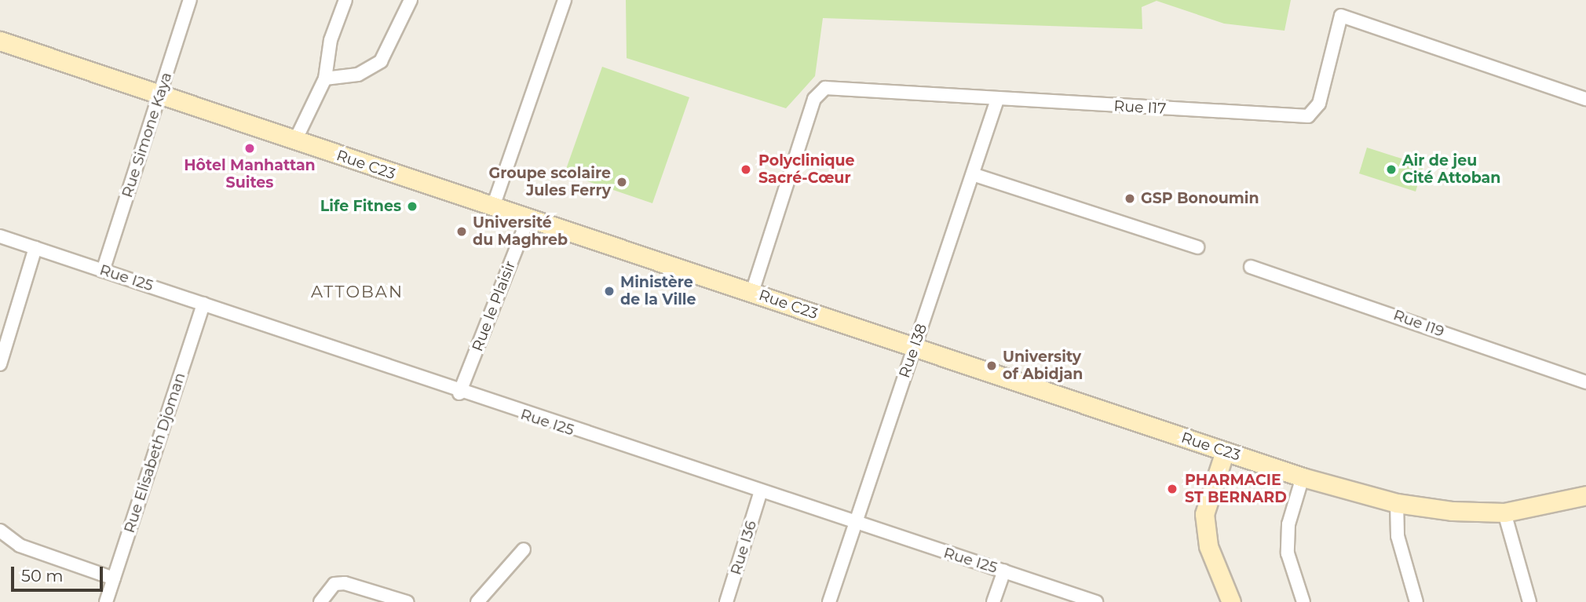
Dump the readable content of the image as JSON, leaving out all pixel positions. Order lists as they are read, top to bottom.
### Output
{
  "streets": {
    "street": [
      "Rue I17",
      "Rue Simone Kaya",
      "Rue C23",
      "Rue I25",
      "Rue le Plaisir",
      "Rue I19",
      "Rue I38",
      "Rue Elisabeth Djoman",
      "Rue I36"
    ]
  },
  "crossings": [
    ["Rue I17", "Rue C23"],
    ["Rue I17", "Rue I38"],
    ["Rue Simone Kaya", "Rue C23"],
    ["Rue Simone Kaya", "Rue I25"],
    ["Rue C23", "Rue le Plaisir"],
    ["Rue C23", "Rue I38"],
    ["Rue I25", "Rue le Plaisir"],
    ["Rue I25", "Rue I38"],
    ["Rue I25", "Rue Elisabeth Djoman"],
    ["Rue I25", "Rue I36"]
  ],
  "districts": ["ATTOBAN"],
  "places": [
    "Hôtel Manhattan Suites",
    "Polyclinique Sacré-Cœur",
    "Air de jeu Cité Attoban",
    "Groupe scolaire Jules Ferry",
    "GSP Bonoumin",
    "Life Fitnes",
    "Université du Maghreb",
    "Ministère de la Ville",
    "University of Abidjan",
    "PHARMACIE ST BERNARD"
  ],
  "scale_bar": "50 m"
}
